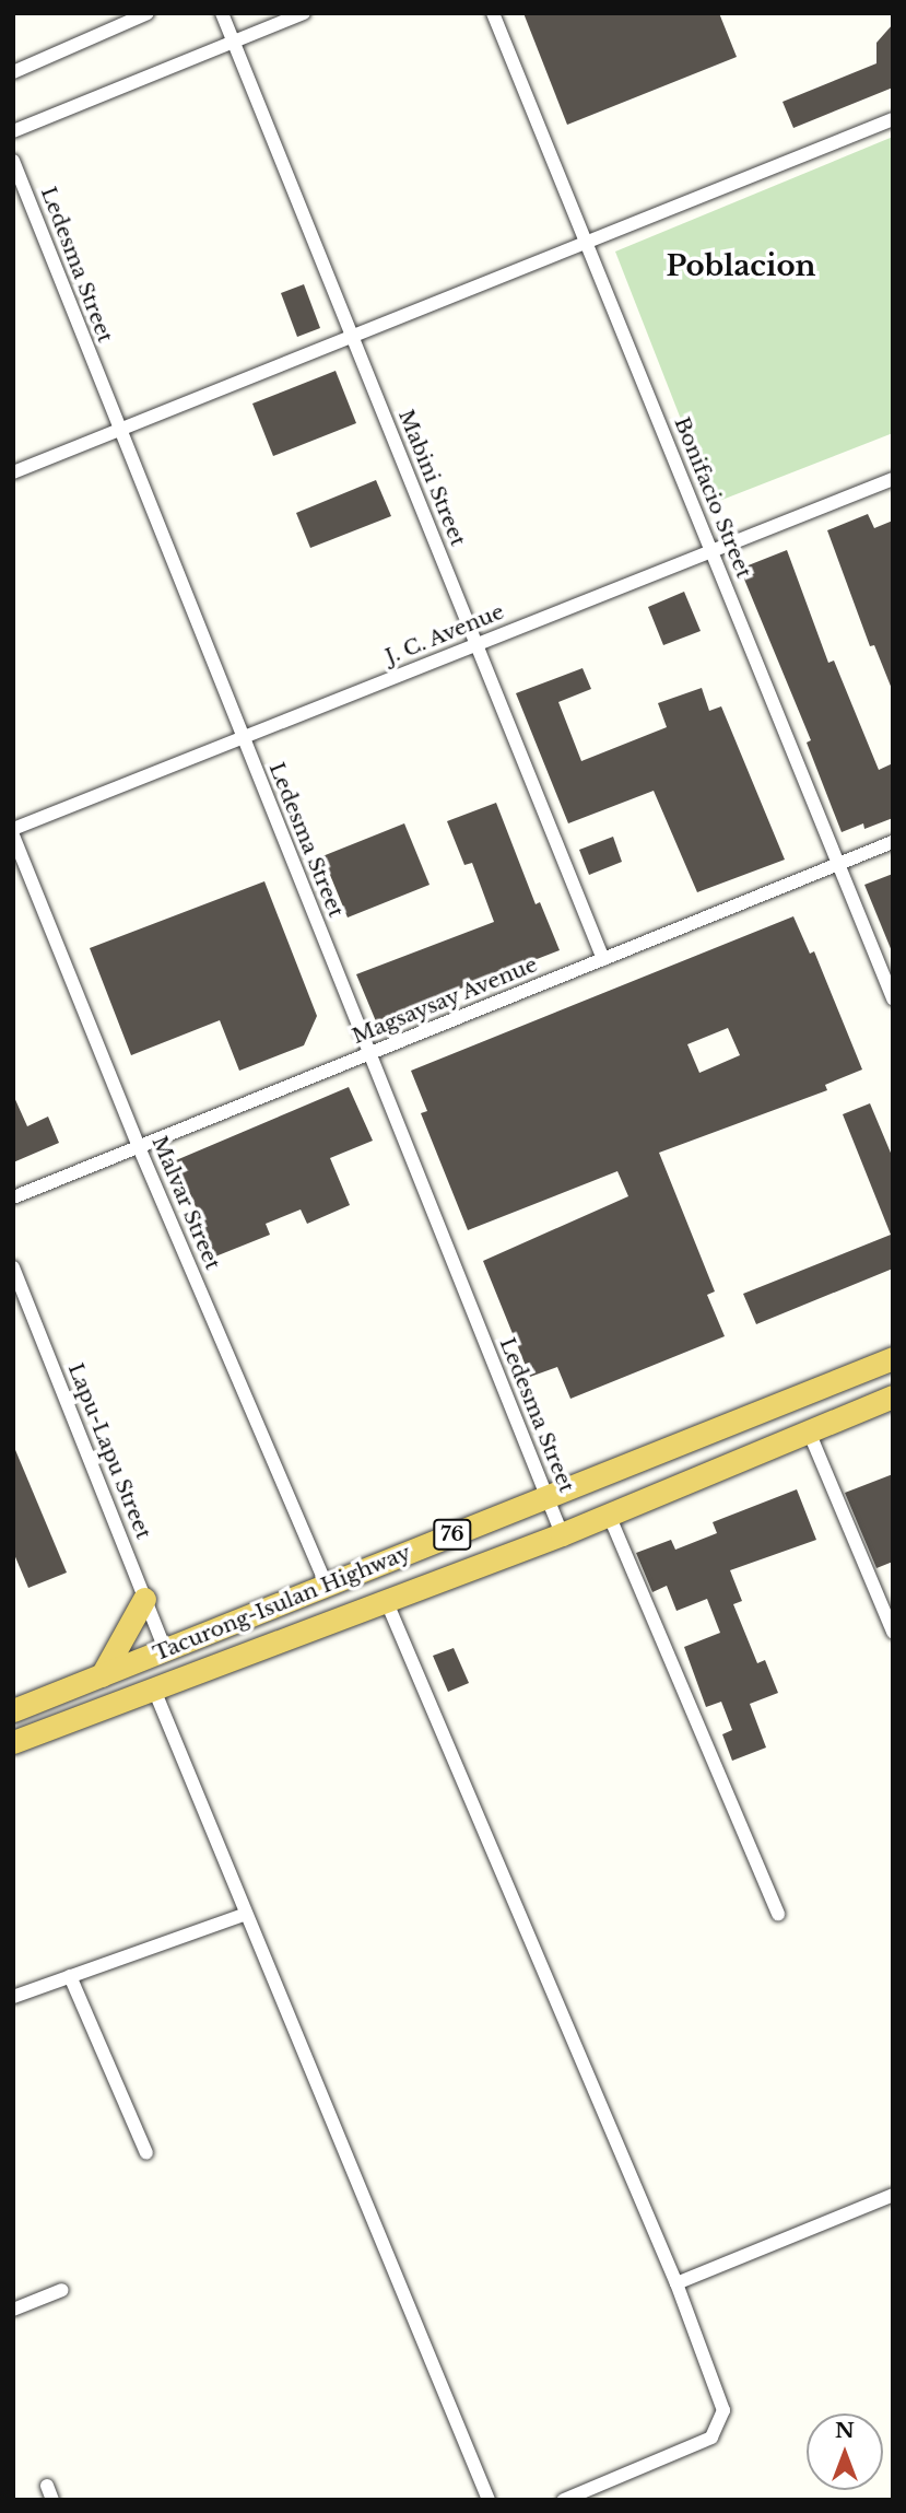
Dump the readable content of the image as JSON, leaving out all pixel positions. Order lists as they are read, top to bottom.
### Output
{
  "streets": {
    "highway": ["76", "Tacurong-Isulan Highway"],
    "street": [
      "Ledesma Street",
      "Mabini Street",
      "Bonifacio Street",
      "J. C. Avenue",
      "Magsaysay Avenue",
      "Malvar Street",
      "Lapu-Lapu Street"
    ]
  },
  "crossings": [
    ["Ledesma Street", "J. C. Avenue"],
    ["Ledesma Street", "Magsaysay Avenue"],
    ["Ledesma Street", "Tacurong-Isulan Highway"],
    ["Mabini Street", "J. C. Avenue"],
    ["Mabini Street", "Magsaysay Avenue"],
    ["Bonifacio Street", "J. C. Avenue"],
    ["Bonifacio Street", "Magsaysay Avenue"],
    ["Magsaysay Avenue", "Malvar Street"],
    ["Malvar Street", "Tacurong-Isulan Highway"],
    ["Lapu-Lapu Street", "Tacurong-Isulan Highway"]
  ],
  "districts": ["Poblacion"],
  "north": "top"
}
